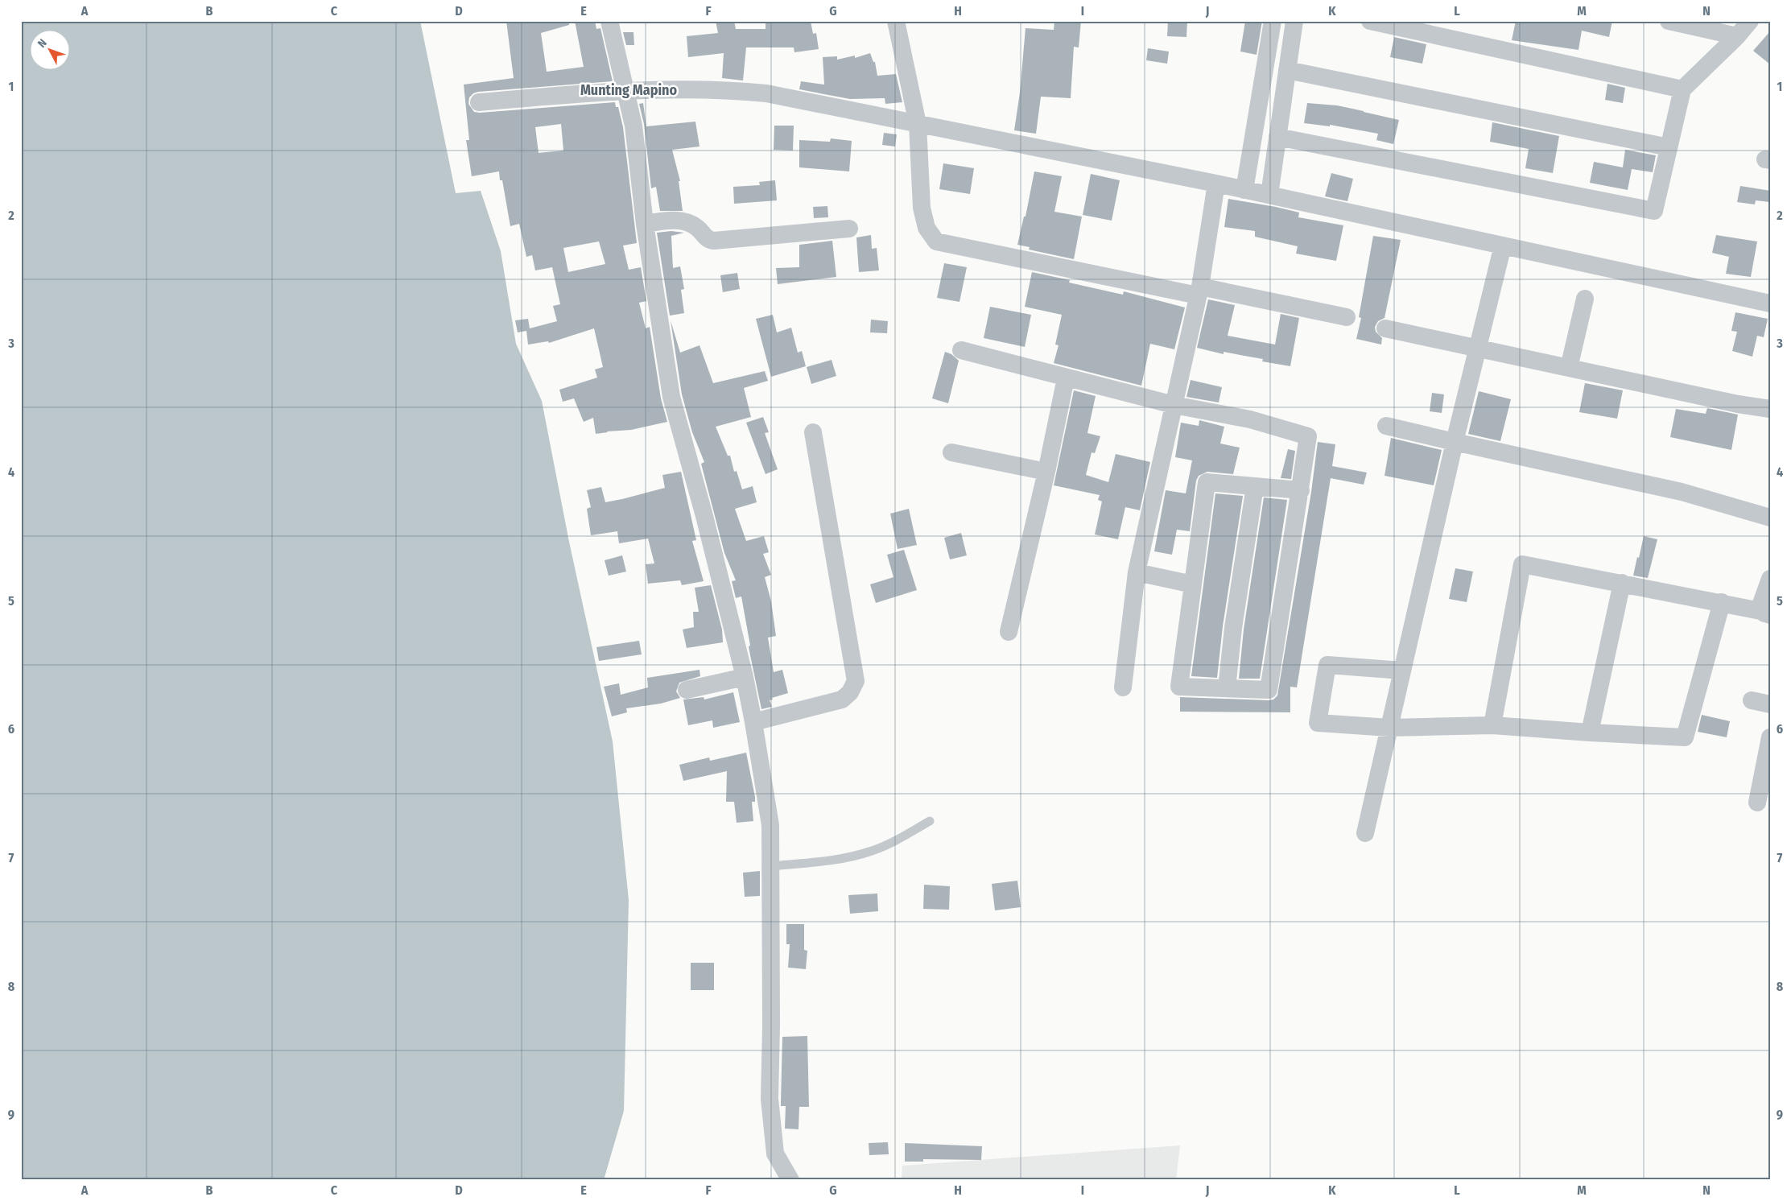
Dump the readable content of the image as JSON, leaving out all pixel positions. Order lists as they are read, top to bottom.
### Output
{
  "districts": ["Munting Mapino"],
  "north": "top left",
  "grid": {
    "columns": [
      "A",
      "B",
      "C",
      "D",
      "E",
      "F",
      "G",
      "H",
      "I",
      "J",
      "K",
      "L",
      "M",
      "N"
    ],
    "rows": [
      "1",
      "2",
      "3",
      "4",
      "5",
      "6",
      "7",
      "8",
      "9"
    ]
  }
}
